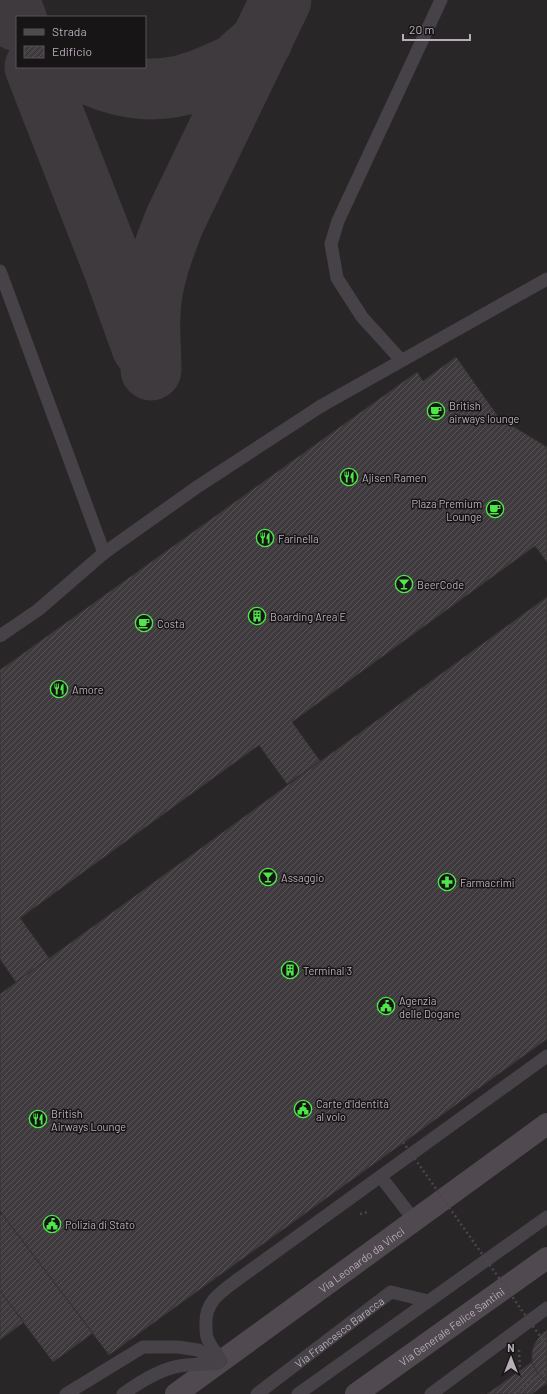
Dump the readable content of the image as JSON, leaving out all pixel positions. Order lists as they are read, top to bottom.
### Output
{
  "streets": {
    "main road": ["Via Leonardo da Vinci", "Via Generale Felice Santini"],
    "lane": ["Via Francesco Baracca"]
  },
  "places": {
    "cafe": ["British airways lounge", "Plaza Premium Lounge", "Costa"],
    "restaurant": [
      "Ajisen Ramen",
      "Farinella",
      "Amore",
      "British Airways Lounge"
    ],
    "bar": ["BeerCode", "Assaggio"],
    "building": ["Boarding Area E", "Terminal 3"],
    "pharmacy": ["Farmacrimi"],
    "public building": ["Agenzia delle Dogane", "Carte d'Identità al volo", "Polizia di Stato"]
  },
  "legend": ["Strada", "Edificio"],
  "scale_bar": "20 m",
  "north": "top"
}
